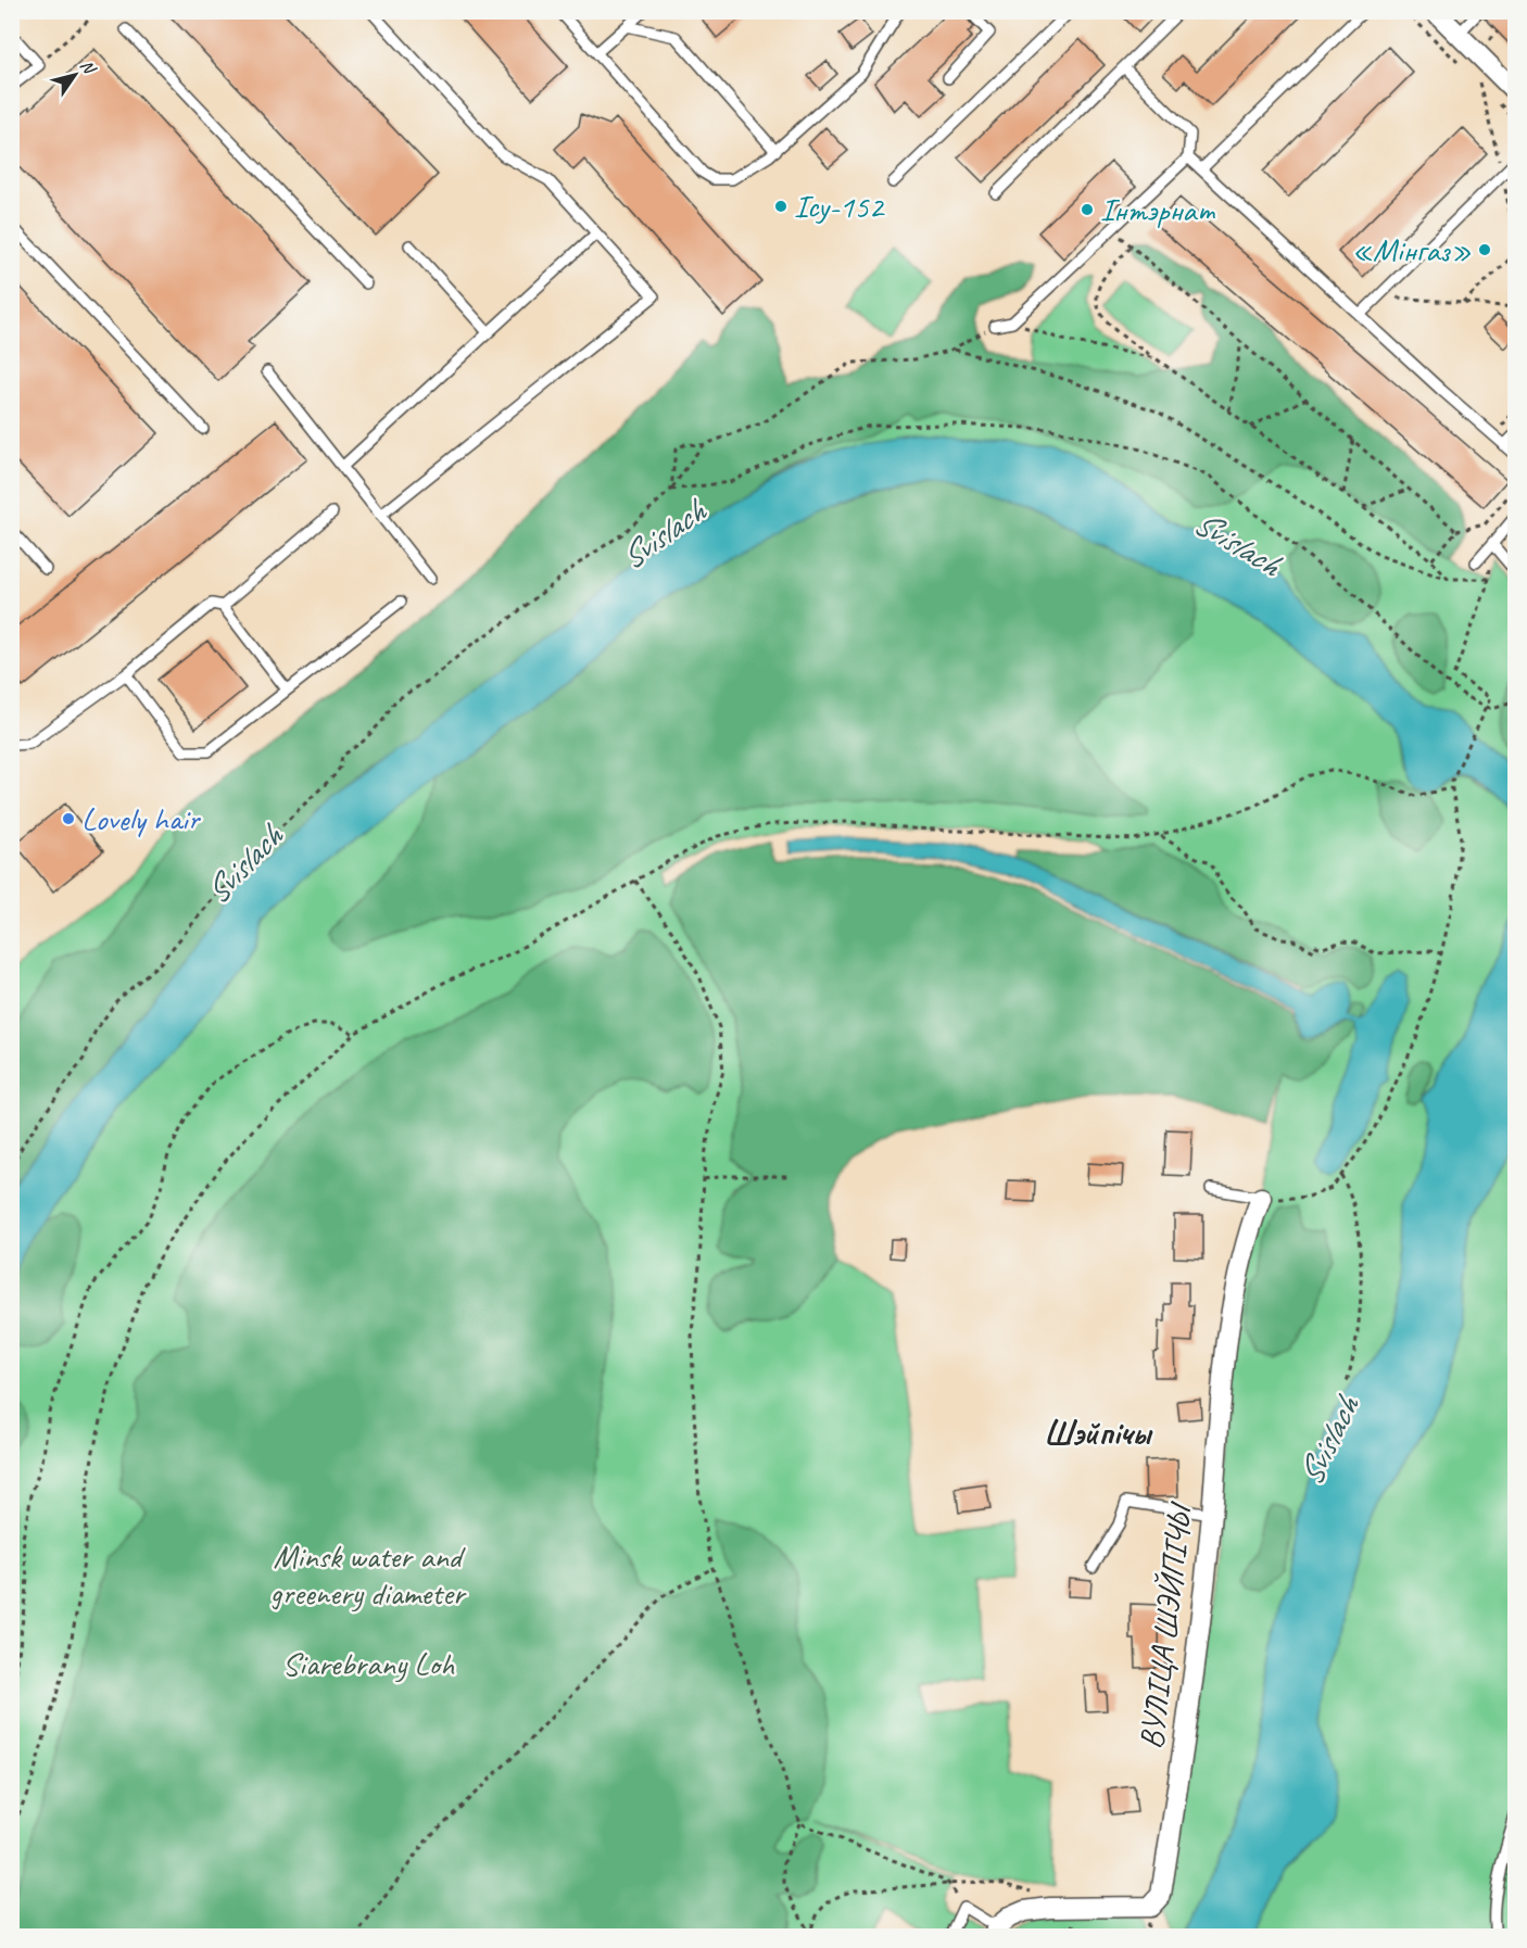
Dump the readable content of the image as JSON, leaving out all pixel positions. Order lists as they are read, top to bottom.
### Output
{
  "streets": {
    "street": ["ВУЛІЦА ШЭЙПІЧЫ"]
  },
  "districts": ["Шэйпічы"],
  "water": ["Svislach"],
  "parks": ["Minsk water and greenery diameter", "Siarebrany Loh"],
  "places": [
    "Ісу-152",
    "Інтэрнат",
    "«Мінгаз»",
    "Lovely hair"
  ],
  "north": "top right"
}
